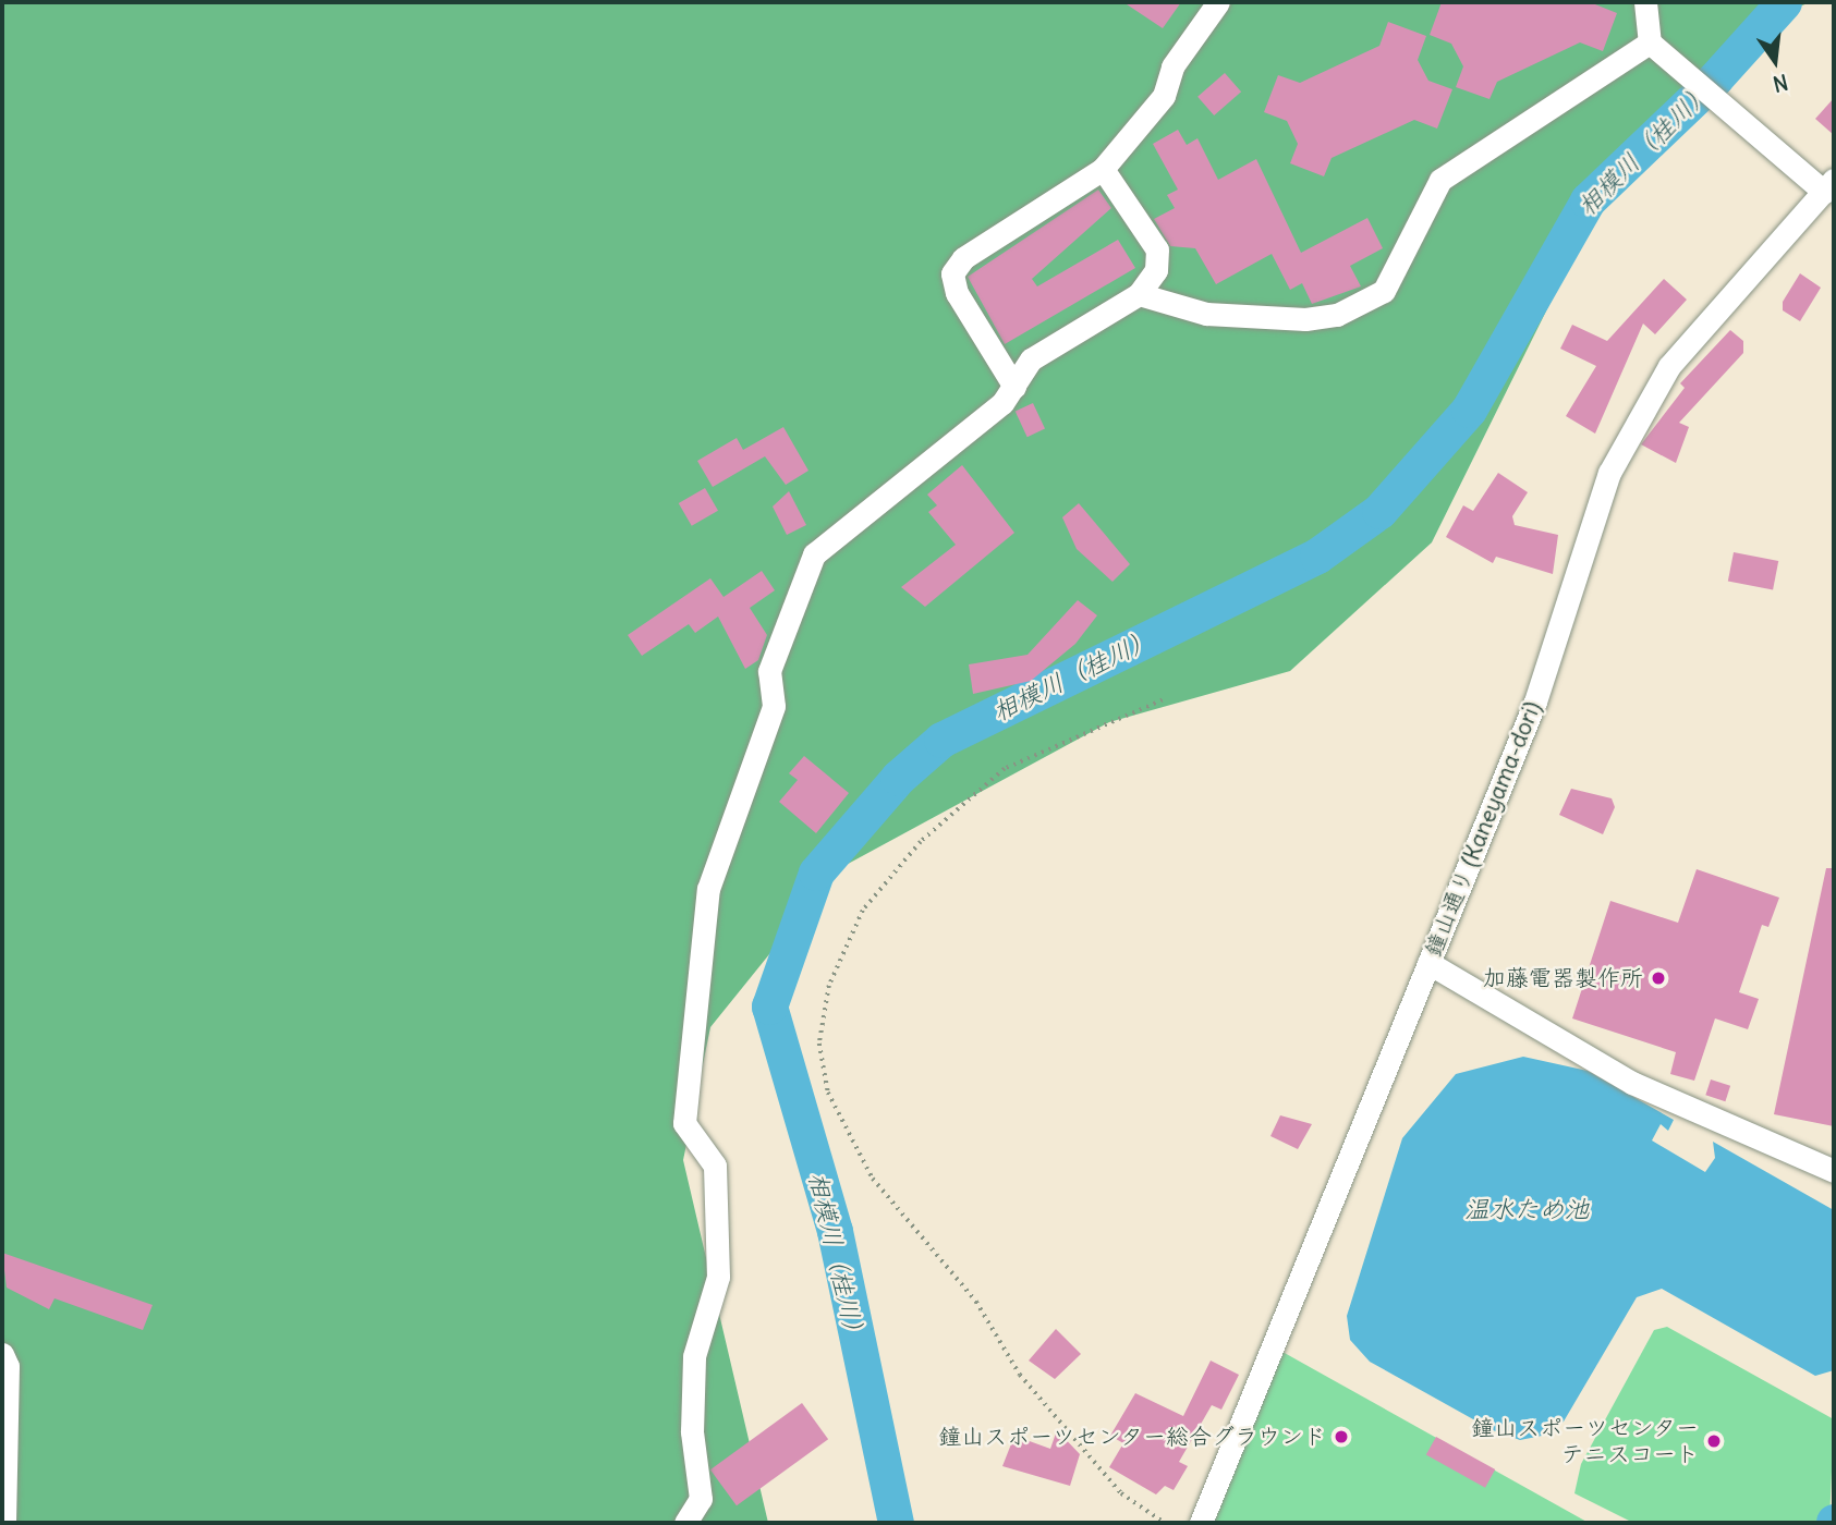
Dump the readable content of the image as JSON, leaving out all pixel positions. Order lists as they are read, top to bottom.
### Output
{
  "streets": {
    "street": ["鐘山通り (Kaneyama-dori)"]
  },
  "water": ["相模川（桂川）", "温水ため池"],
  "places": ["加藤電器製作所", "鐘山スポーツセンター総合グラウンド", "鐘山スポーツセンター テニスコート"],
  "north": "bottom"
}
